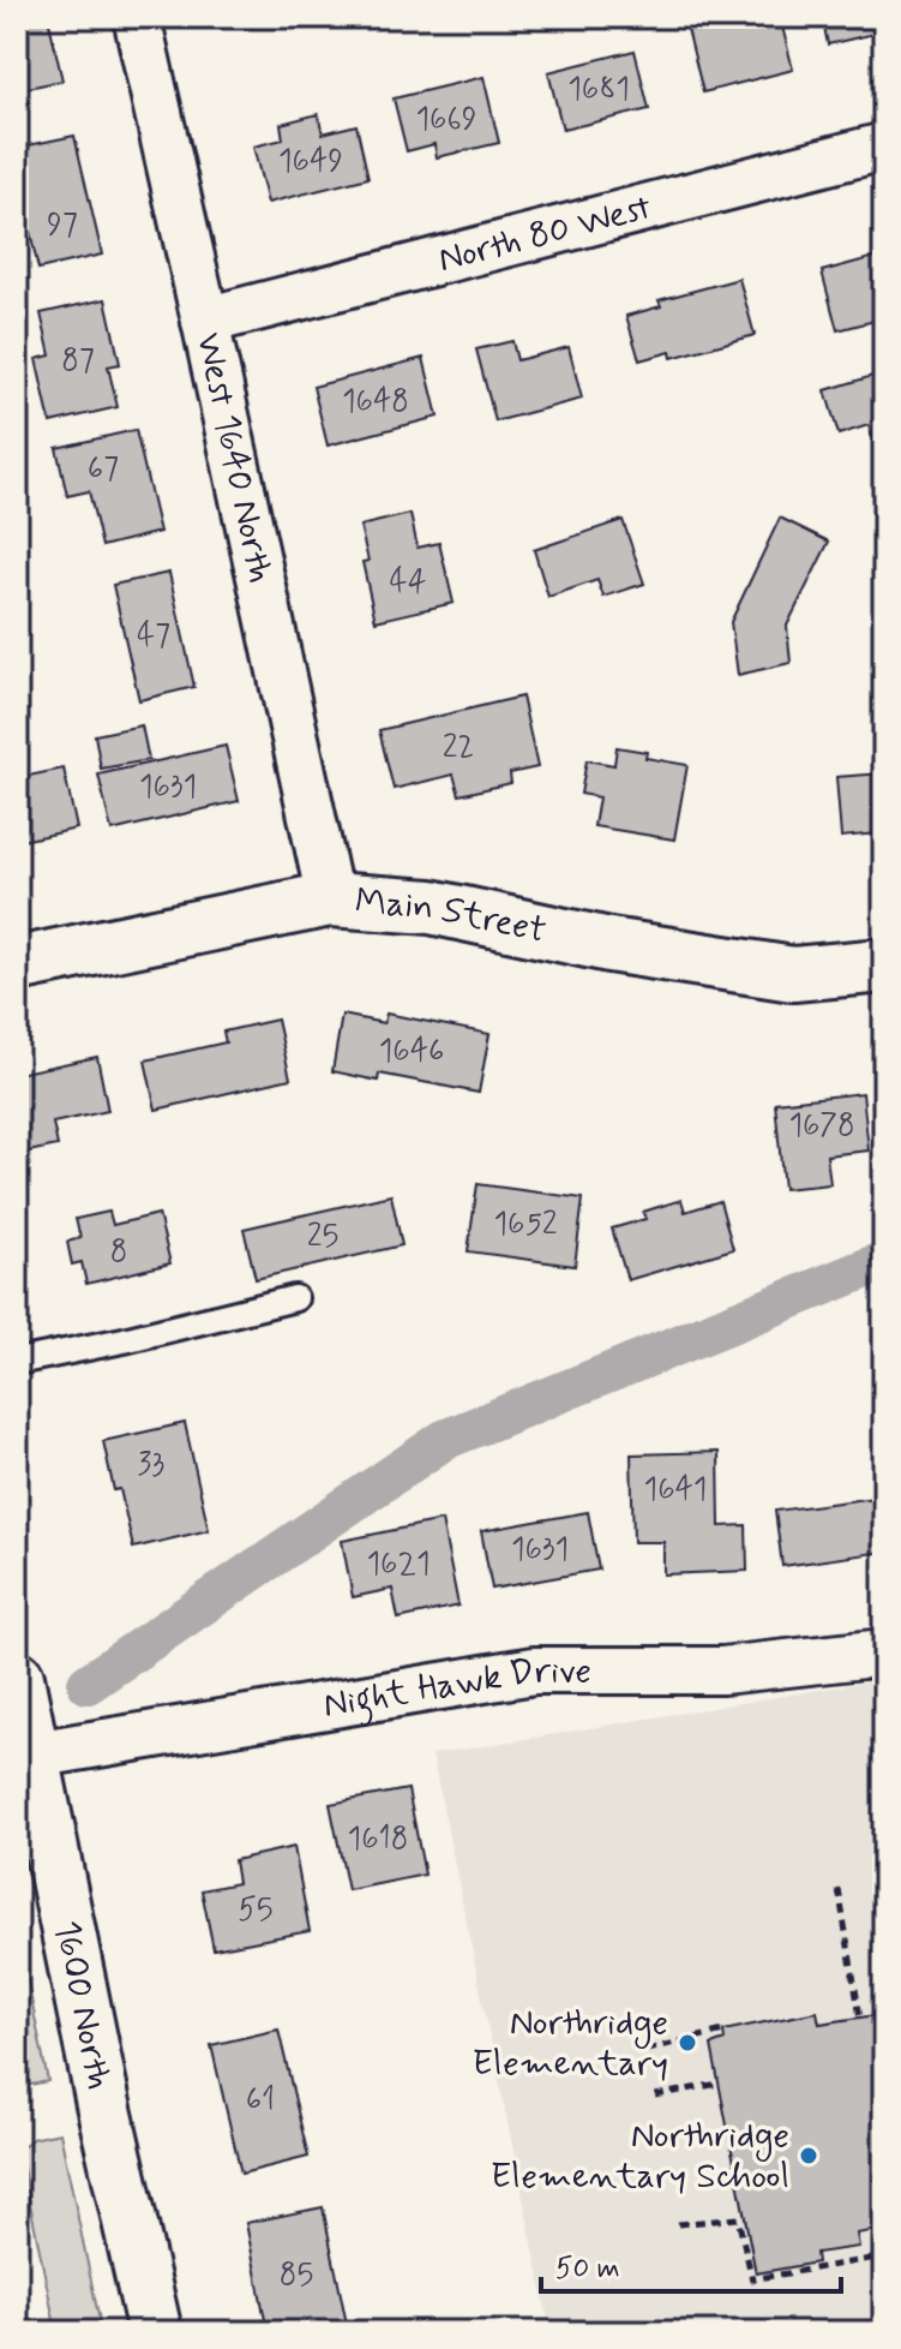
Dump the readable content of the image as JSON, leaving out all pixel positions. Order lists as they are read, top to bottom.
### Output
{
  "streets": {
    "street": [
      "North 80 West",
      "West 1640 North",
      "Main Street",
      "Night Hawk Drive",
      "1600 North"
    ]
  },
  "crossings": [
    ["North 80 West", "West 1640 North"],
    ["West 1640 North", "Main Street"],
    ["Night Hawk Drive", "1600 North"]
  ],
  "places": ["Northridge Elementary", "Northridge Elementary School"],
  "house_numbers": [
    "1681",
    "1669",
    "1649",
    "97",
    "87",
    "1648",
    "67",
    "44",
    "47",
    "22",
    "1631",
    "1646",
    "1678",
    "1652",
    "25",
    "8",
    "33",
    "1641",
    "1631",
    "1621",
    "1618",
    "55",
    "61",
    "85"
  ],
  "scale_bar": "50 m"
}
